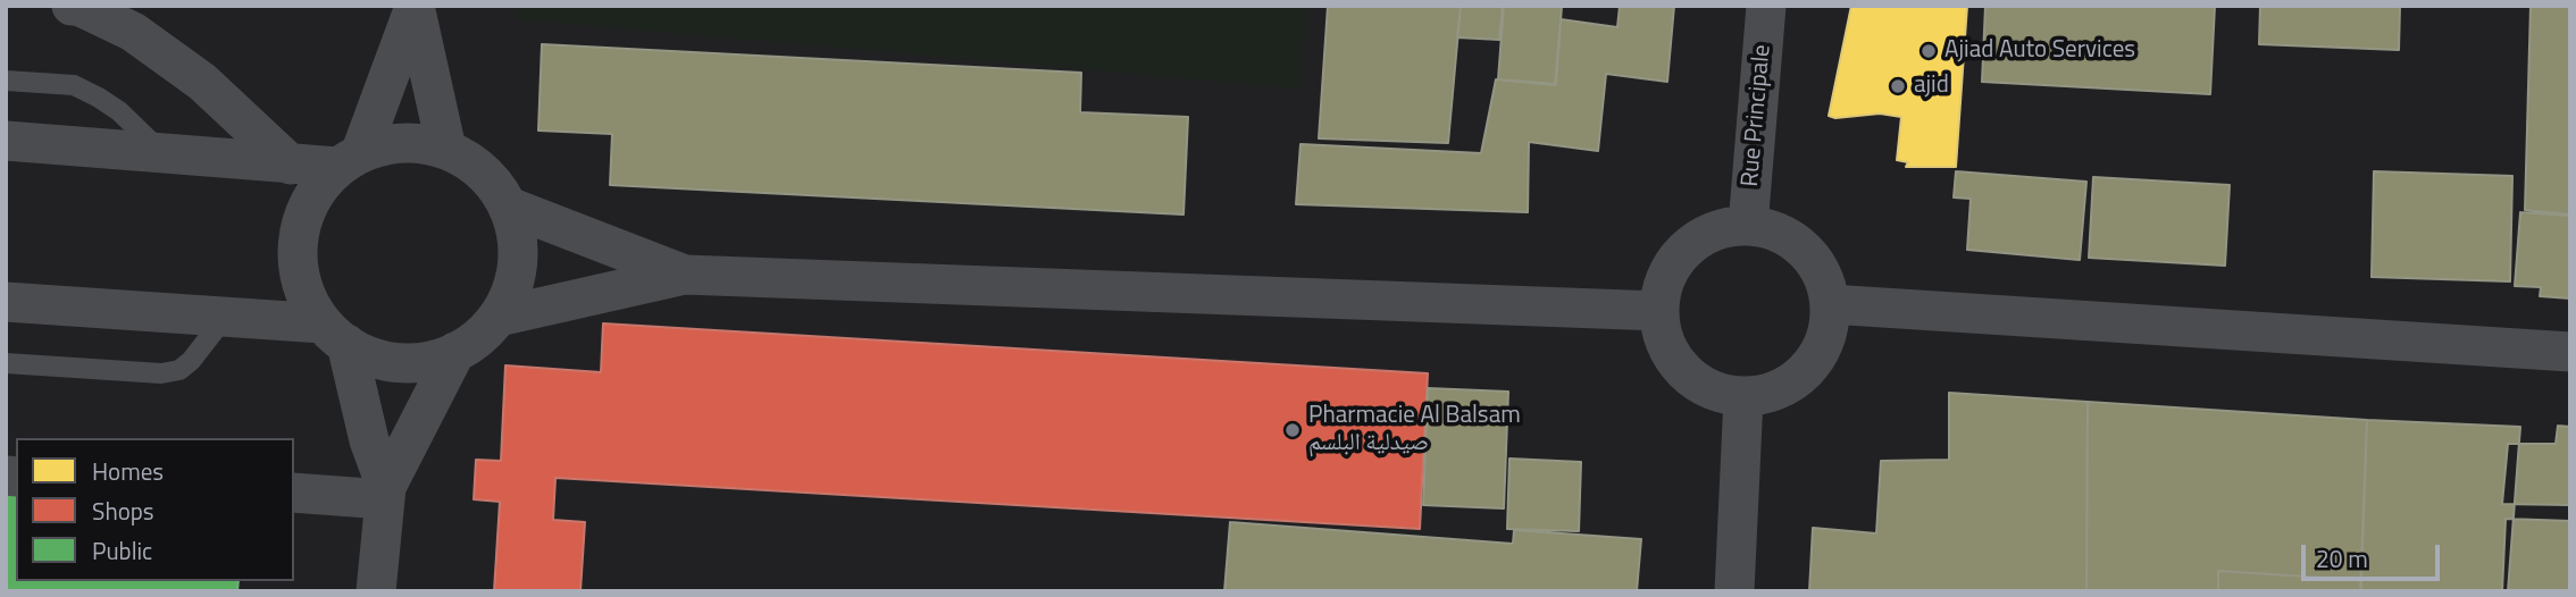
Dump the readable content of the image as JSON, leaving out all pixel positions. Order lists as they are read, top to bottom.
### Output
{
  "streets": {
    "street": ["Rue Principale"]
  },
  "places": ["Ajiad Auto Services", "ajid", "Pharmacie Al Balsam صيدلية البلسم"],
  "legend": ["Homes", "Shops", "Public"],
  "scale_bar": "20 m"
}
